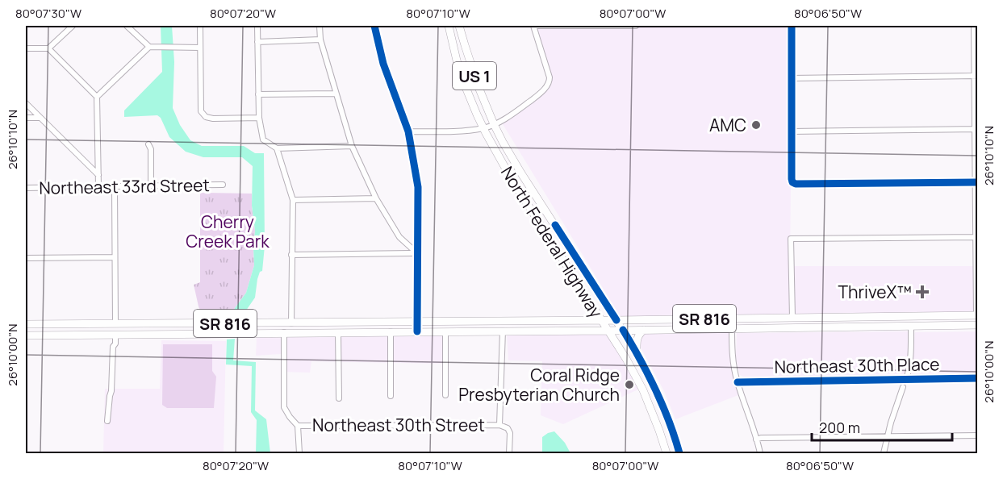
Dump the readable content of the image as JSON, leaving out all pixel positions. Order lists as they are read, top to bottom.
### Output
{
  "streets": {
    "main road": ["US 1", "North Federal Highway", "SR 816"],
    "street": ["Northeast 33rd Street", "Northeast 30th Place", "Northeast 30th Street"]
  },
  "crossings": [
    ["North Federal Highway", "SR 816"]
  ],
  "parks": ["Cherry Creek Park"],
  "places": {
    "other": ["AMC", "Coral Ridge Presbyterian Church"],
    "health": ["ThriveX™"]
  },
  "scale_bar": "200 m",
  "coordinates": [
    "80°07'30\"W",
    "80°07'20\"W",
    "80°07'10\"W",
    "80°07'00\"W",
    "80°06'50\"W",
    "26°10'10\"N",
    "26°10'00\"N"
  ]
}
